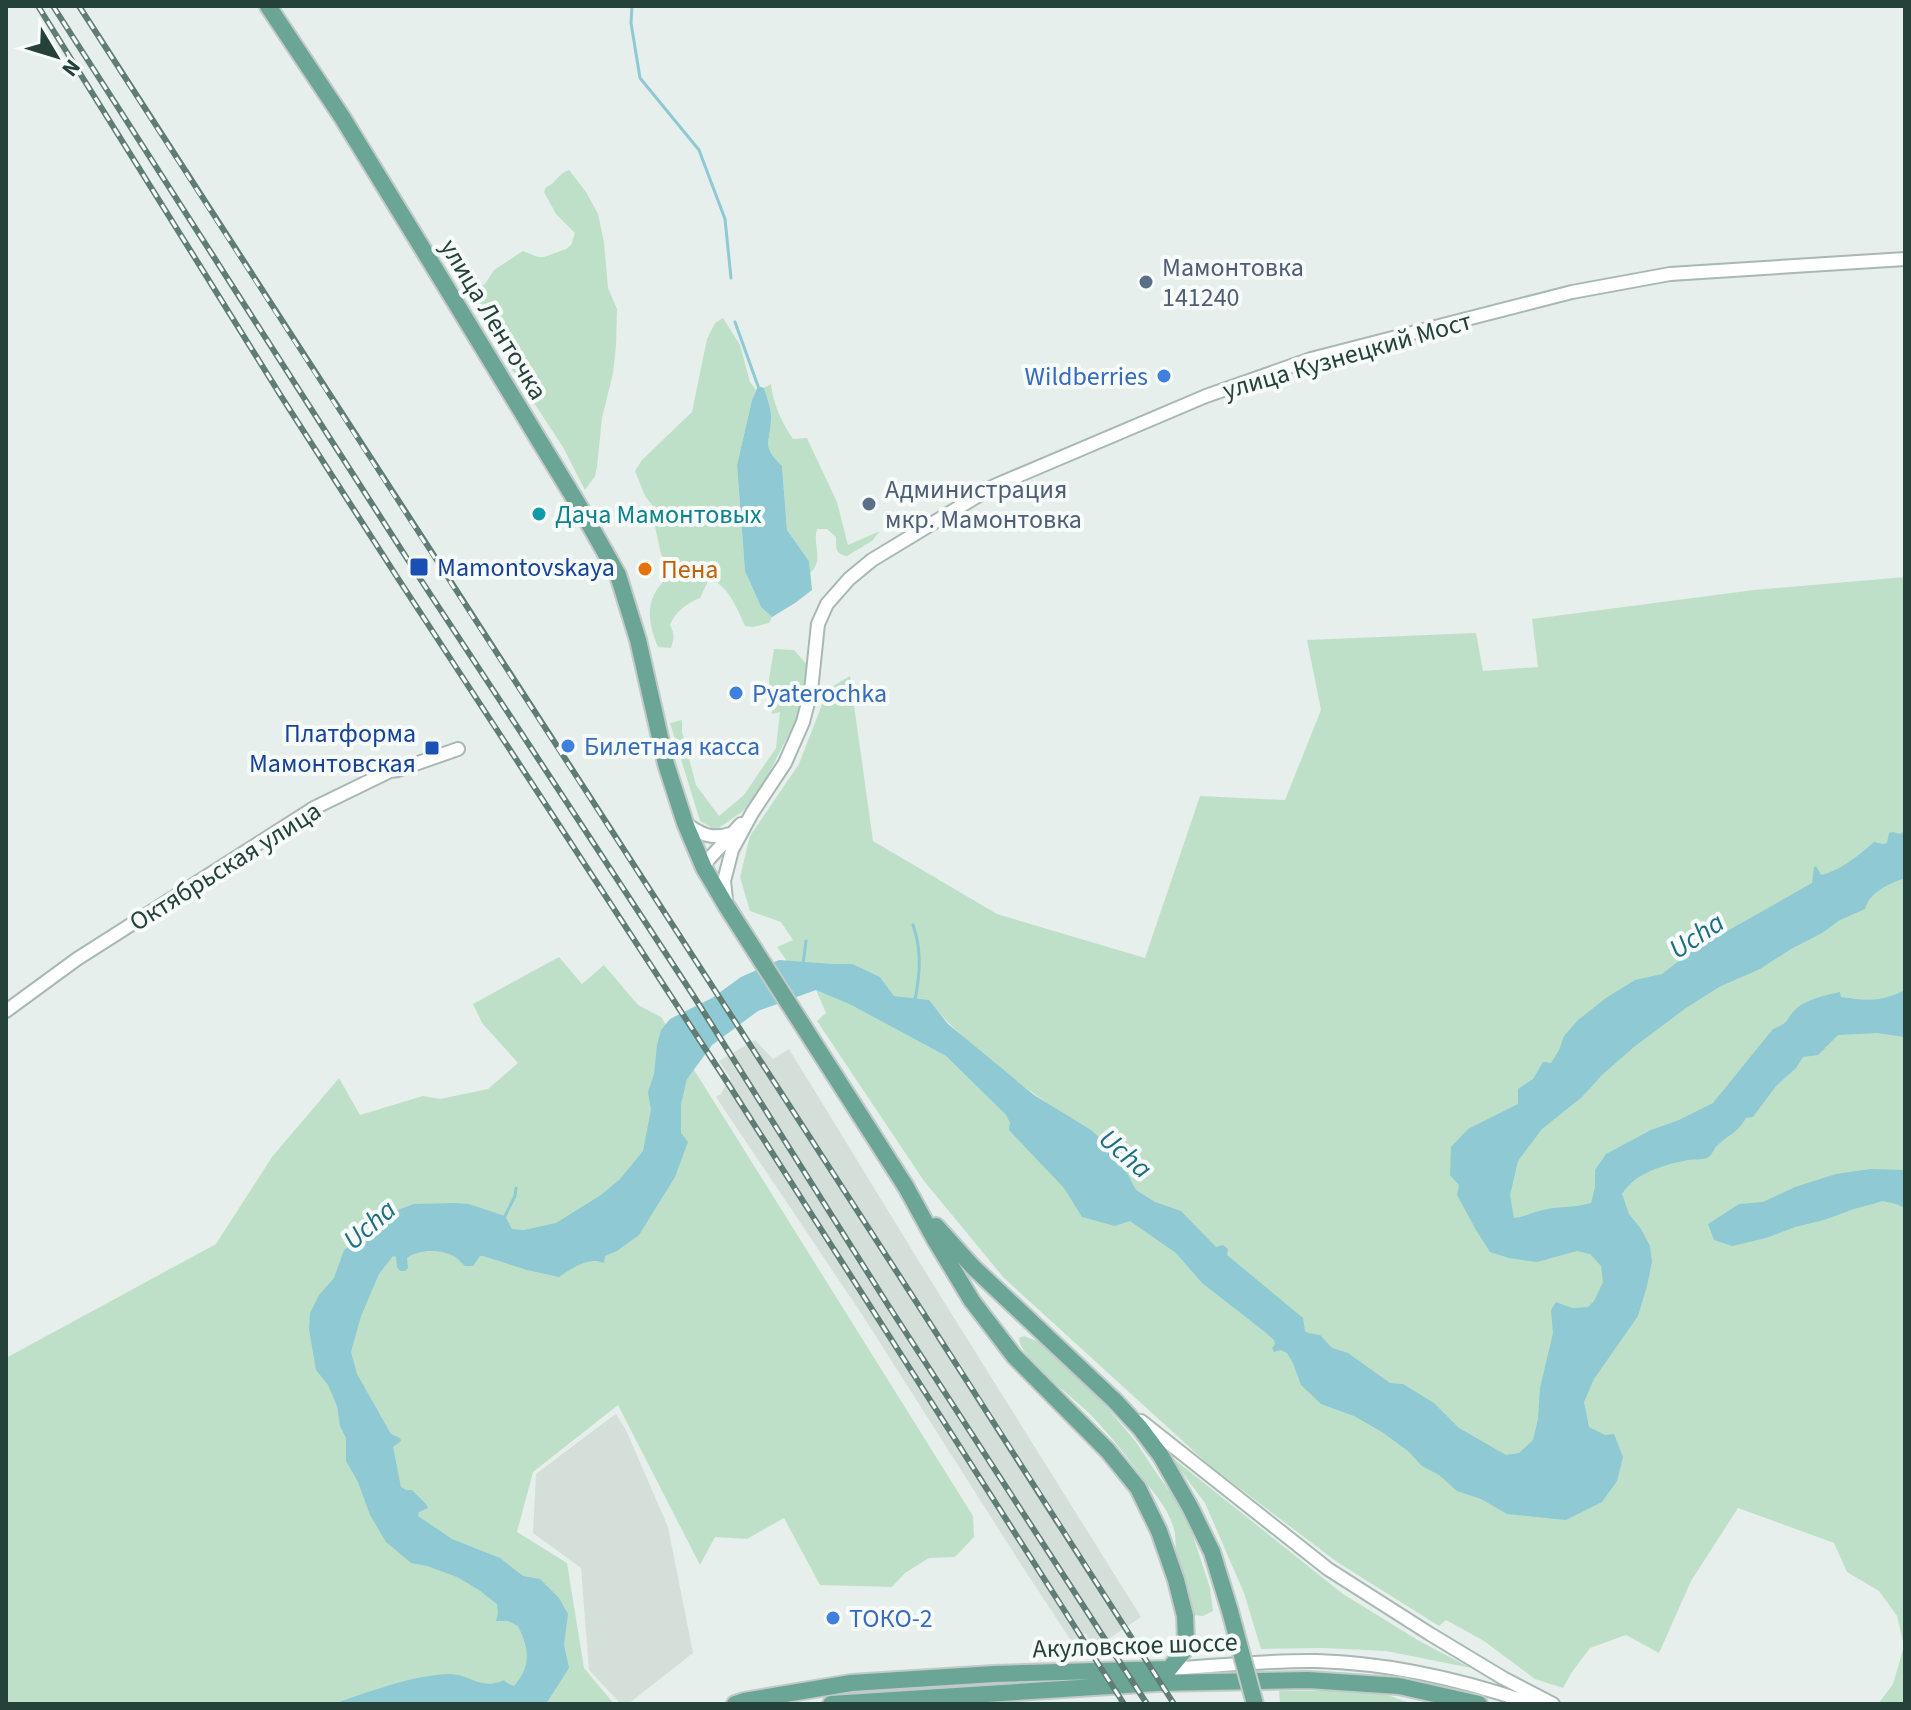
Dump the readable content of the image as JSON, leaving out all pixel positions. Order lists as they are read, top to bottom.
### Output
{
  "streets": {
    "main road": ["улица Ленточка", "Акуловское шоссе"],
    "street": ["улица Кузнецкий Мост", "Октябрьская улица"]
  },
  "water": ["Ucha"],
  "places": {
    "other": [
      "Мамонтовка 141240",
      "Wildberries",
      "Администрация мкр. Мамонтовка",
      "Дача Мамонтовых",
      "Пена",
      "Pyaterochka",
      "Билетная касса",
      "ТОКО-2"
    ],
    "transit": ["Mamontovskaya", "Платформа Мамонтовская"]
  },
  "north": "bottom right"
}
